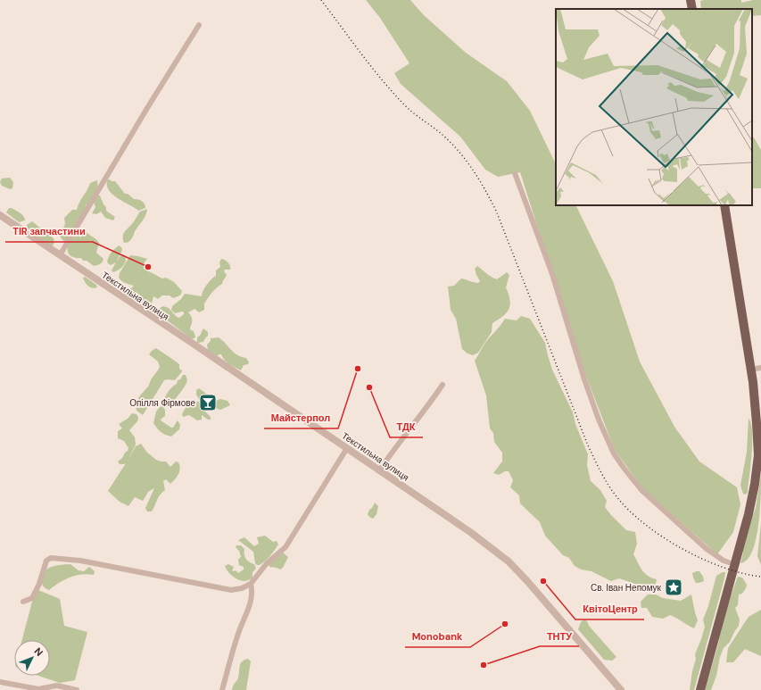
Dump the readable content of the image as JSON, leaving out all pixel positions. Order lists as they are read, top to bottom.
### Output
{
  "streets": {
    "street": ["Текстильна вулиця"]
  },
  "places": {
    "other": [
      "TIR запчастини",
      "Майстерпол",
      "ТДК",
      "КвітоЦентр",
      "Monobank",
      "ТНТУ"
    ],
    "bar": ["Опілля Фірмове"],
    "place": ["Св. Іван Непомук"]
  },
  "north": "top right"
}
